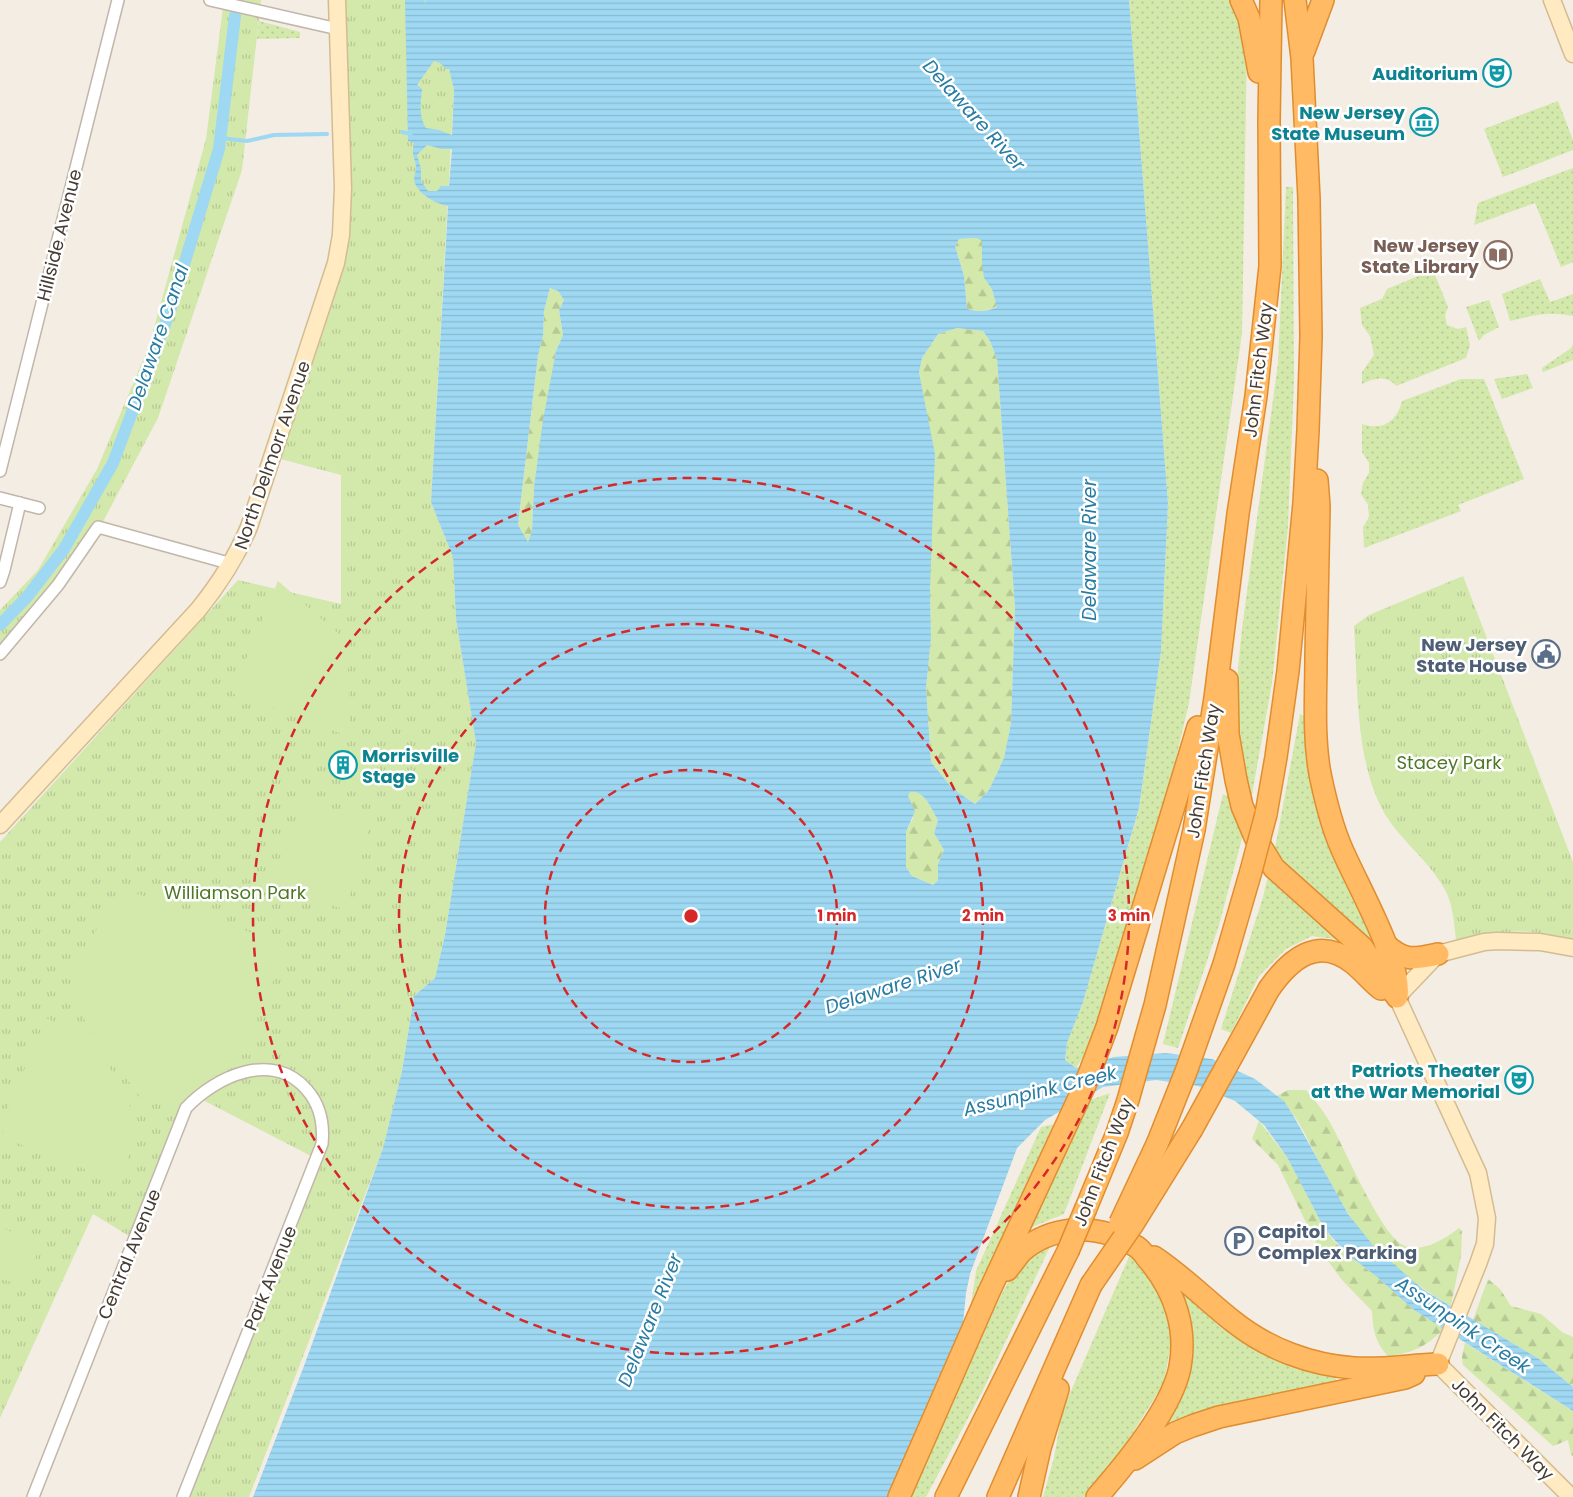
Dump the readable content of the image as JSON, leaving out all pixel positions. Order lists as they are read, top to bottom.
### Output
{
  "streets": {
    "highway": ["John Fitch Way"],
    "main road": ["North Delmorr Avenue"],
    "street": ["Hillside Avenue", "Central Avenue", "Park Avenue"]
  },
  "crossings": [
    ["Central Avenue", "Park Avenue"]
  ],
  "water": ["Delaware River", "Delaware Canal", "Assunpink Creek"],
  "parks": ["Stacey Park", "Williamson Park"],
  "places": {
    "theatre": ["Auditorium", "Patriots Theater at the War Memorial"],
    "museum": ["New Jersey State Museum"],
    "library": ["New Jersey State Library"],
    "public building": ["New Jersey State House"],
    "building": ["Morrisville Stage"],
    "parking": ["Capitol Complex Parking"]
  },
  "rings": ["1 min", "2 min", "3 min"]
}
